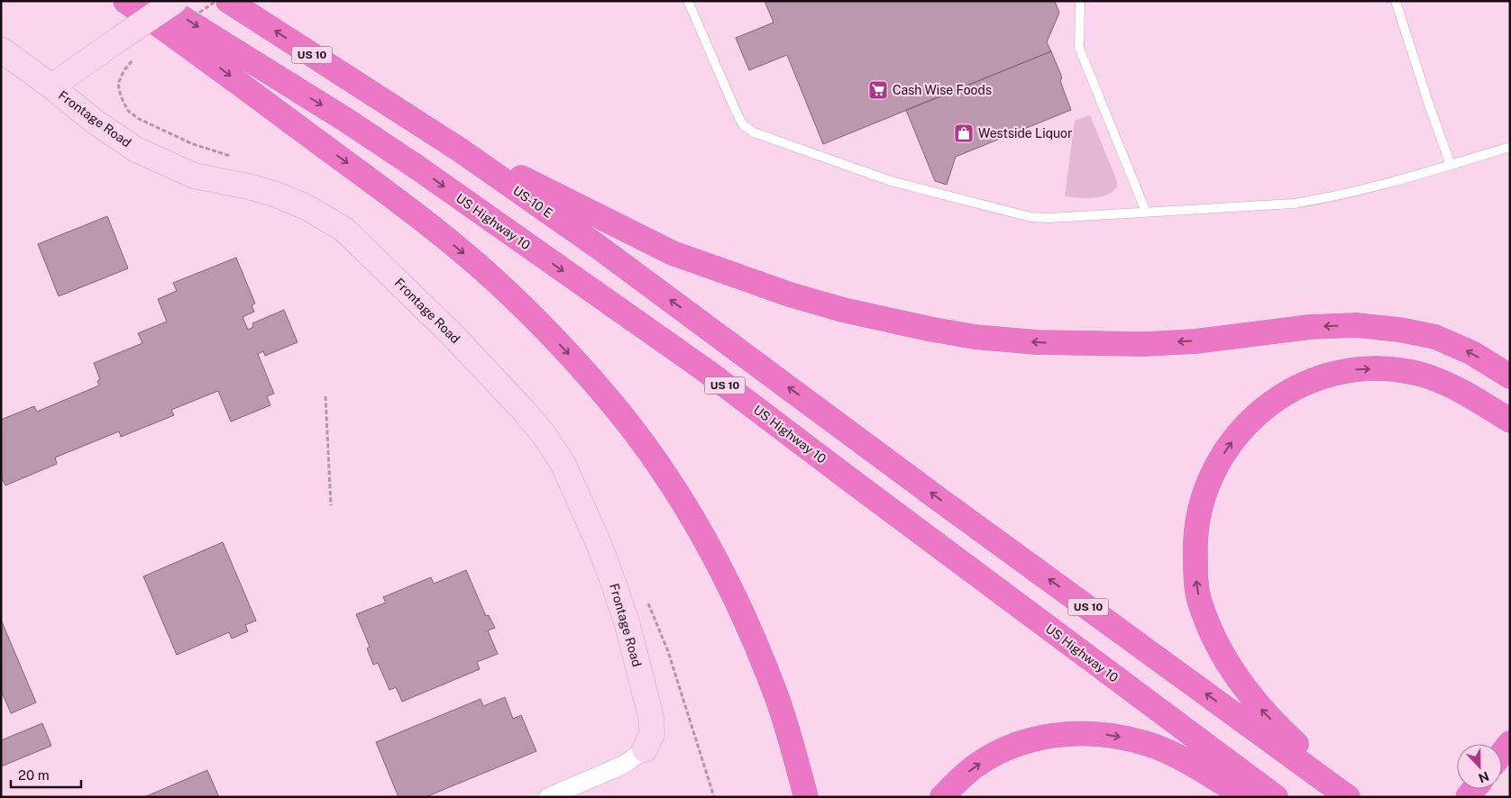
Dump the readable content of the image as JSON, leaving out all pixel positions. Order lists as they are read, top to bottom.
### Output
{
  "streets": {
    "highway": ["US 10", "US-10 E", "US Highway 10"],
    "street": ["Frontage Road"]
  },
  "places": {
    "supermarket": ["Cash Wise Foods"],
    "shop": ["Westside Liquor"]
  },
  "scale_bar": "20 m",
  "north": "bottom"
}
